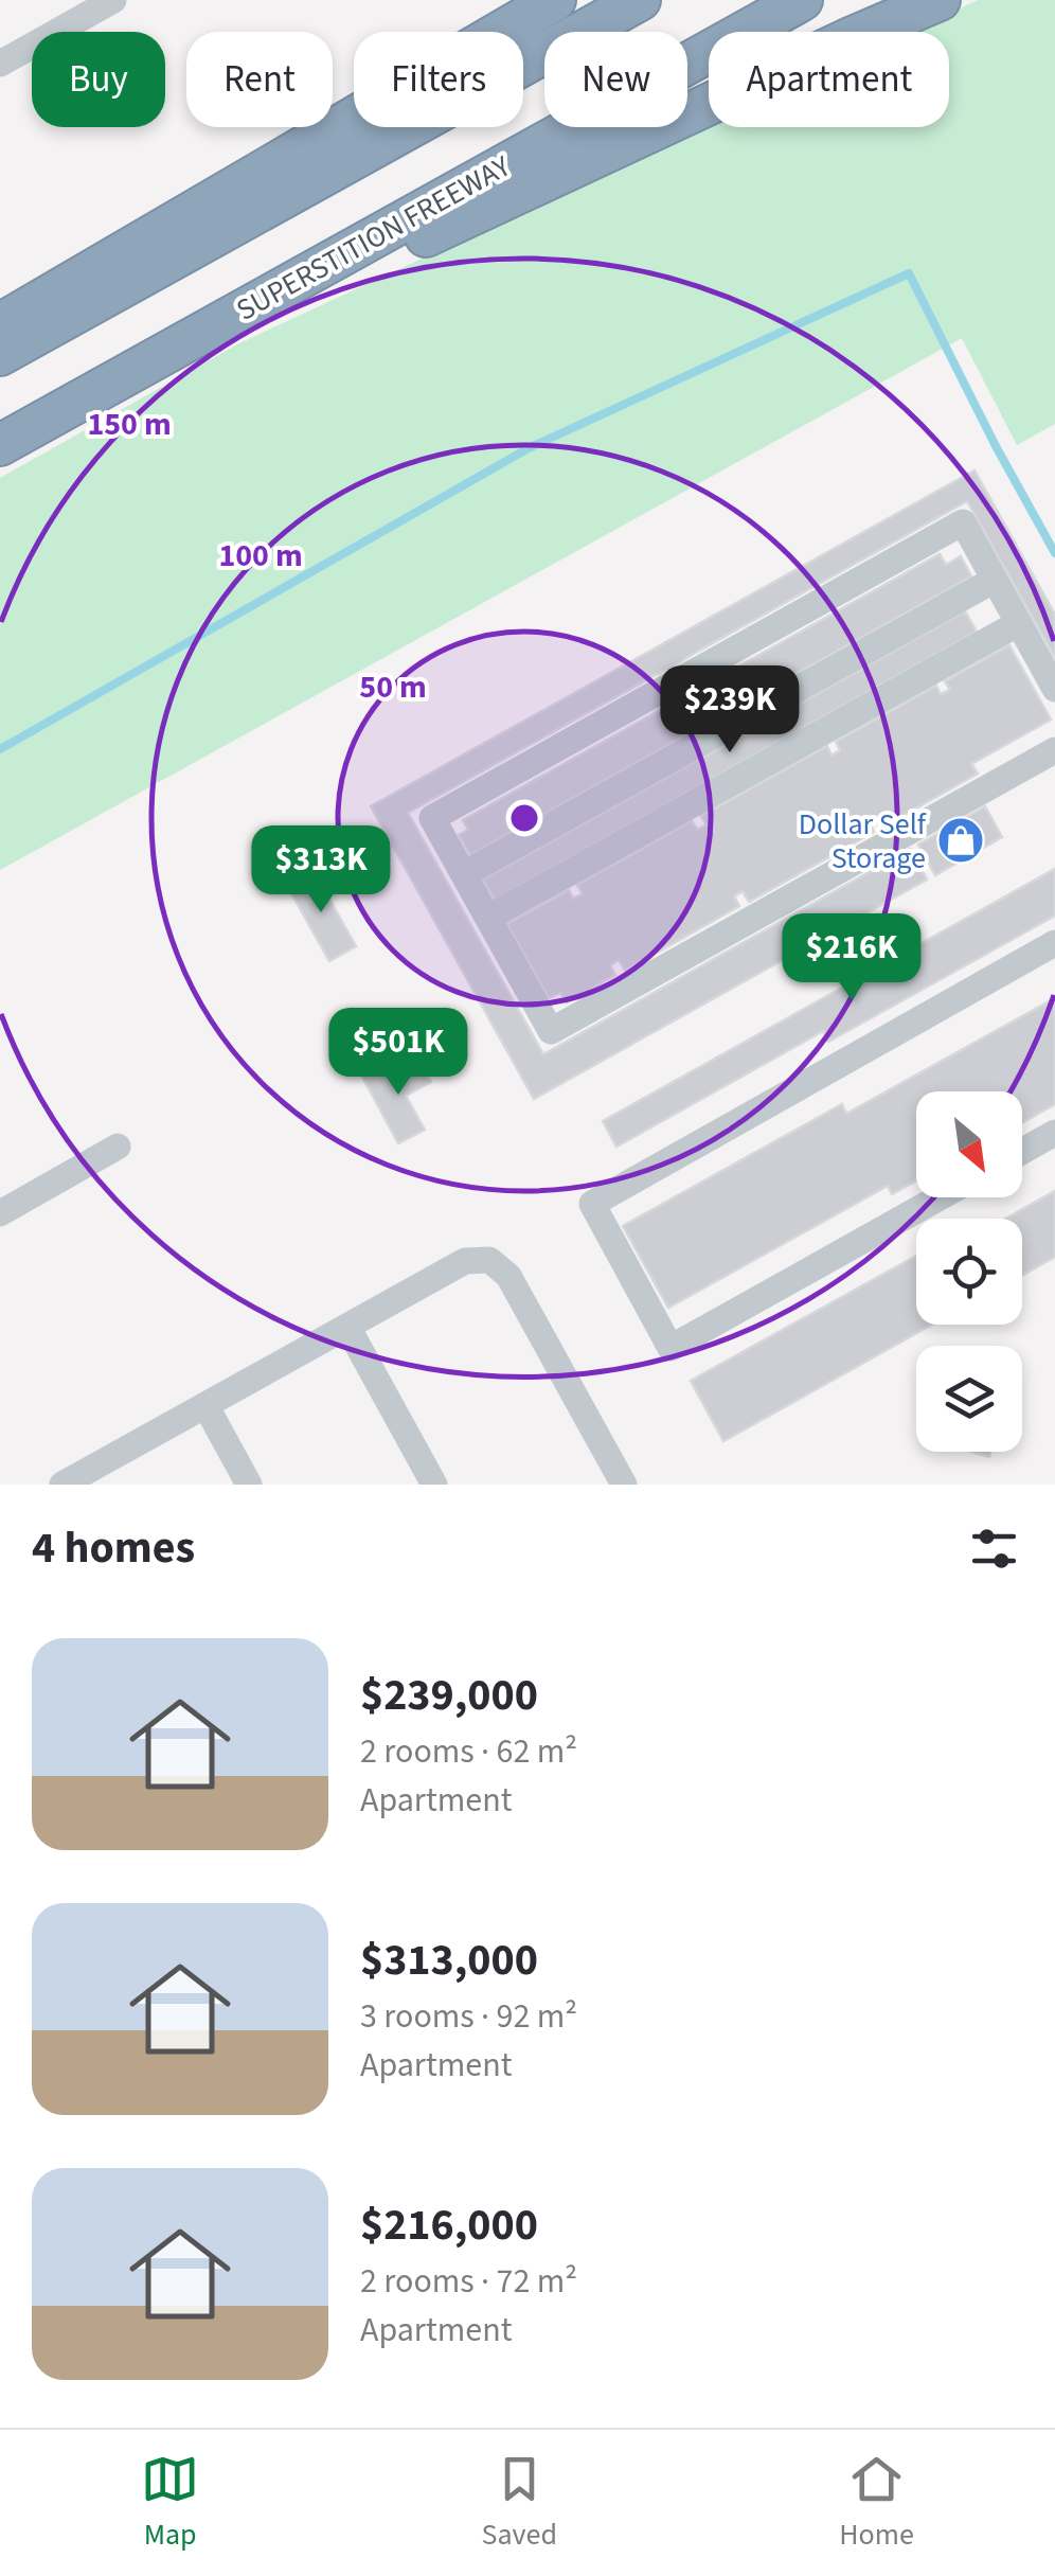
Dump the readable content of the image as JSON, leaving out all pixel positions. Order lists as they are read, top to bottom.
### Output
{
  "streets": {
    "highway": ["SUPERSTITION FREEWAY"]
  },
  "places": {
    "shop": ["Dollar Self Storage"]
  },
  "north": "bottom right",
  "page": {
    "chip": [
      "Buy",
      "Rent",
      "Filters",
      "New",
      "Apartment"
    ],
    "price": [
      "$239K",
      "$313K",
      "$216K",
      "$501K"
    ],
    "heading": "4 homes",
    "list": [
      {
        "name": "$239,000",
        "note": "2 rooms · 62 m² · Apartment"
      },
      {
        "name": "$313,000",
        "note": "3 rooms · 92 m² · Apartment"
      },
      {
        "name": "$216,000",
        "note": "2 rooms · 72 m² · Apartment"
      }
    ],
    "tabs": ["Map", "Saved", "Home"]
  },
  "rings": ["150 m", "100 m", "50 m"]
}
